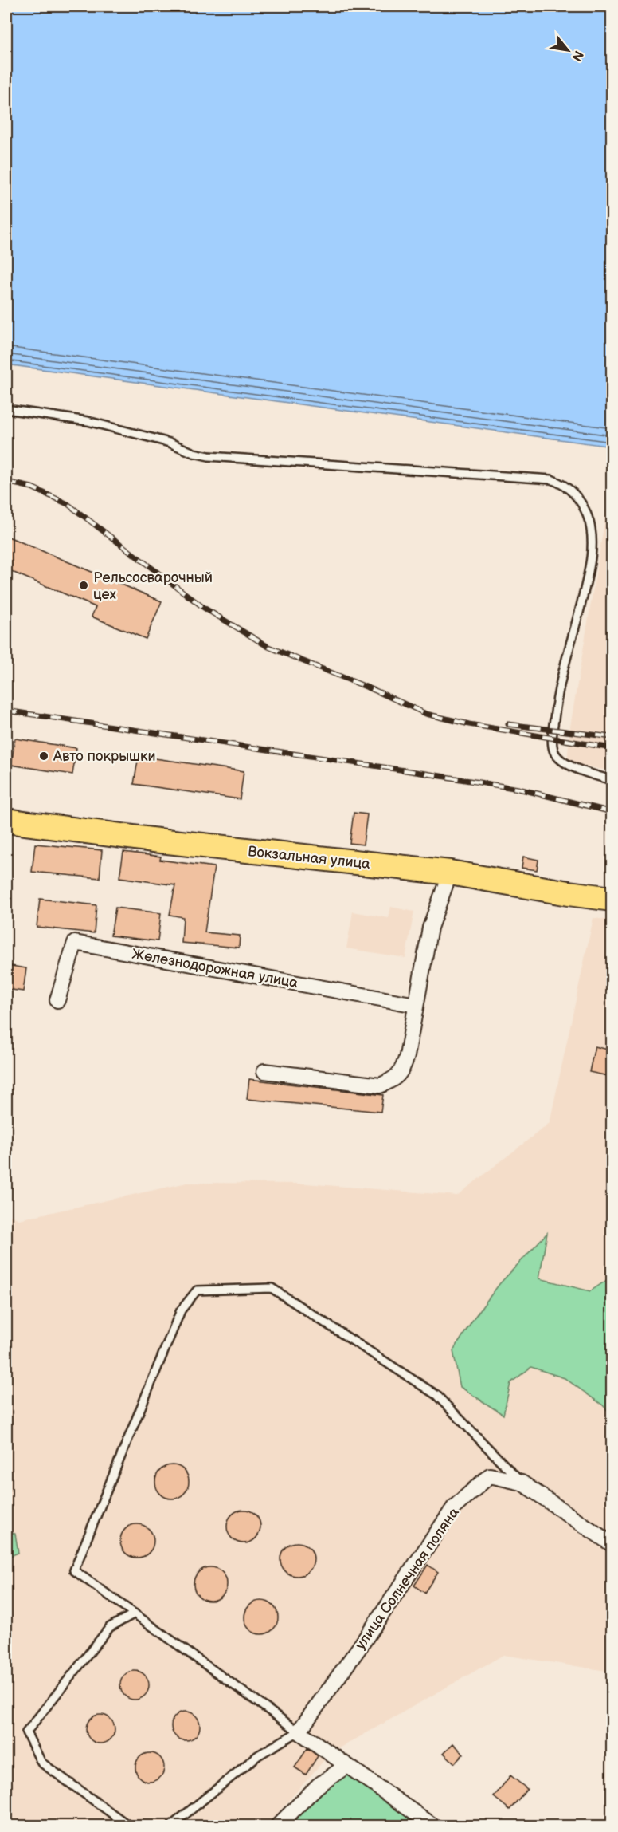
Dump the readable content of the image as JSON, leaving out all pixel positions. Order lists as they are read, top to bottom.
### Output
{
  "streets": {
    "main road": ["Вокзальная улица"],
    "street": ["Железнодорожная улица", "улица Солнечная поляна"]
  },
  "places": ["Рельсосварочный цех", "Авто покрышки"],
  "north": "bottom right"
}
